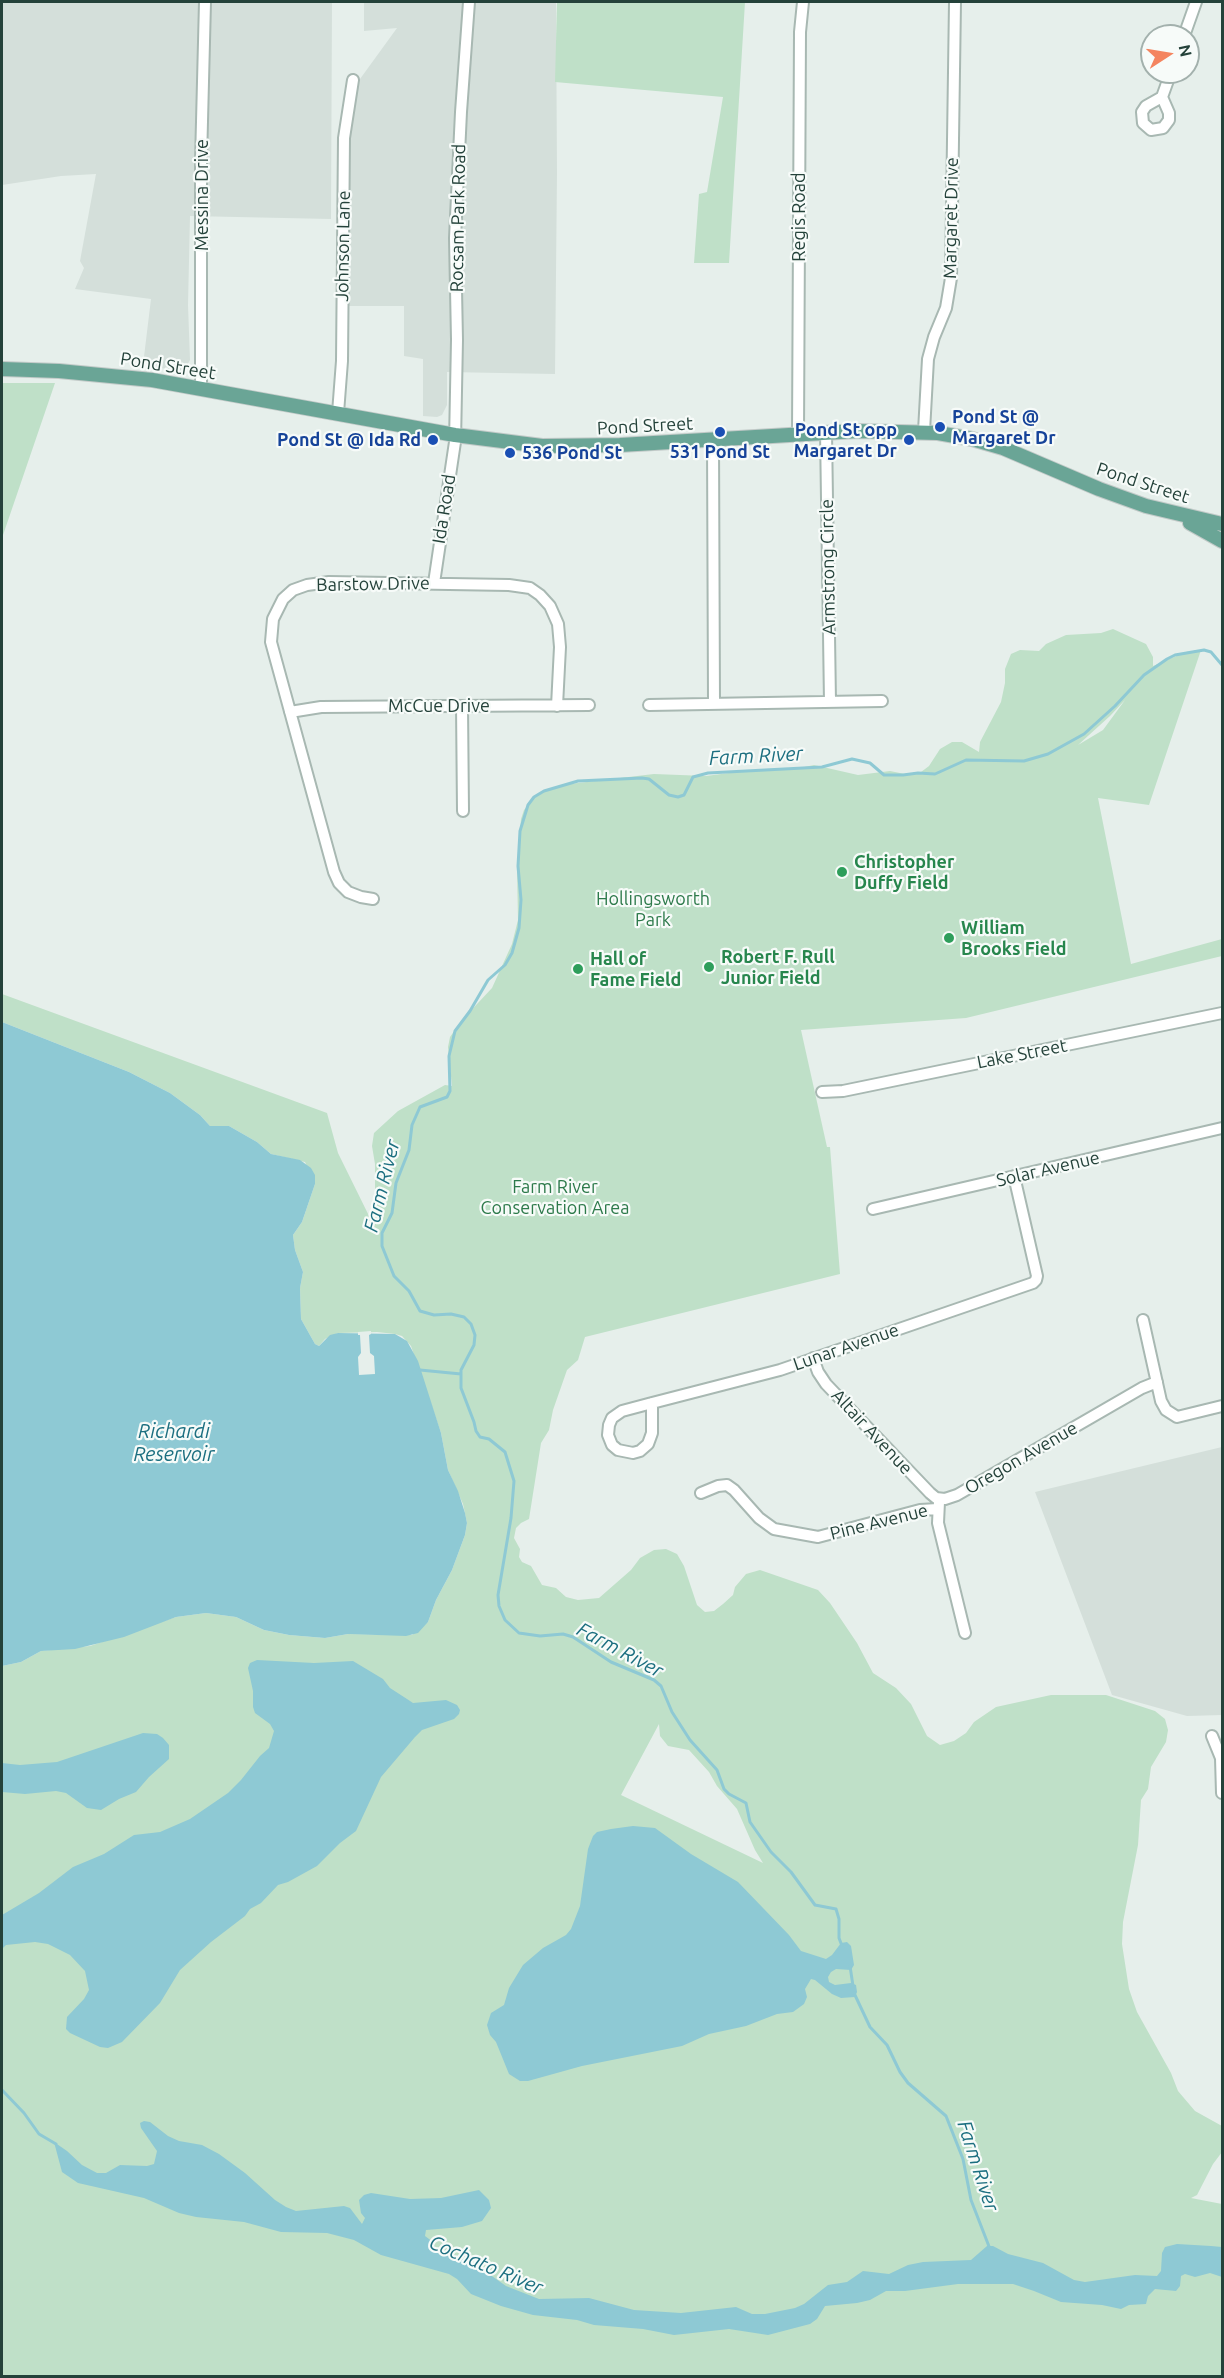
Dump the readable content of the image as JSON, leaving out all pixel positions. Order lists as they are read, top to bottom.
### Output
{
  "streets": {
    "main road": ["Pond Street"],
    "street": [
      "Messina Drive",
      "Regis Road",
      "Rocsam Park Road",
      "Margaret Drive",
      "Johnson Lane",
      "Ida Road",
      "Armstrong Circle",
      "Barstow Drive",
      "McCue Drive",
      "Lake Street",
      "Solar Avenue",
      "Lunar Avenue",
      "Altair Avenue",
      "Oregon Avenue",
      "Pine Avenue"
    ]
  },
  "crossings": [
    ["Messina Drive", "Pond Street"],
    ["Regis Road", "Pond Street"],
    ["Rocsam Park Road", "Pond Street"],
    ["Rocsam Park Road", "Ida Road"],
    ["Margaret Drive", "Pond Street"],
    ["Johnson Lane", "Pond Street"],
    ["Pond Street", "Ida Road"],
    ["Pond Street", "Armstrong Circle"],
    ["Ida Road", "Barstow Drive"],
    ["Barstow Drive", "McCue Drive"],
    ["Solar Avenue", "Lunar Avenue"],
    ["Lunar Avenue", "Altair Avenue"],
    ["Altair Avenue", "Oregon Avenue"],
    ["Altair Avenue", "Pine Avenue"],
    ["Oregon Avenue", "Pine Avenue"]
  ],
  "water": ["Farm River", "Richardi Reservoir", "Cochato River"],
  "parks": ["Hollingsworth Park", "Farm River Conservation Area"],
  "places": [
    "Pond St @ Margaret Dr",
    "531 Pond St",
    "Pond St @ Ida Rd",
    "Pond St opp Margaret Dr",
    "536 Pond St",
    "Christopher Duffy Field",
    "William Brooks Field",
    "Robert F. Rull Junior Field",
    "Hall of Fame Field"
  ],
  "north": "right"
}
